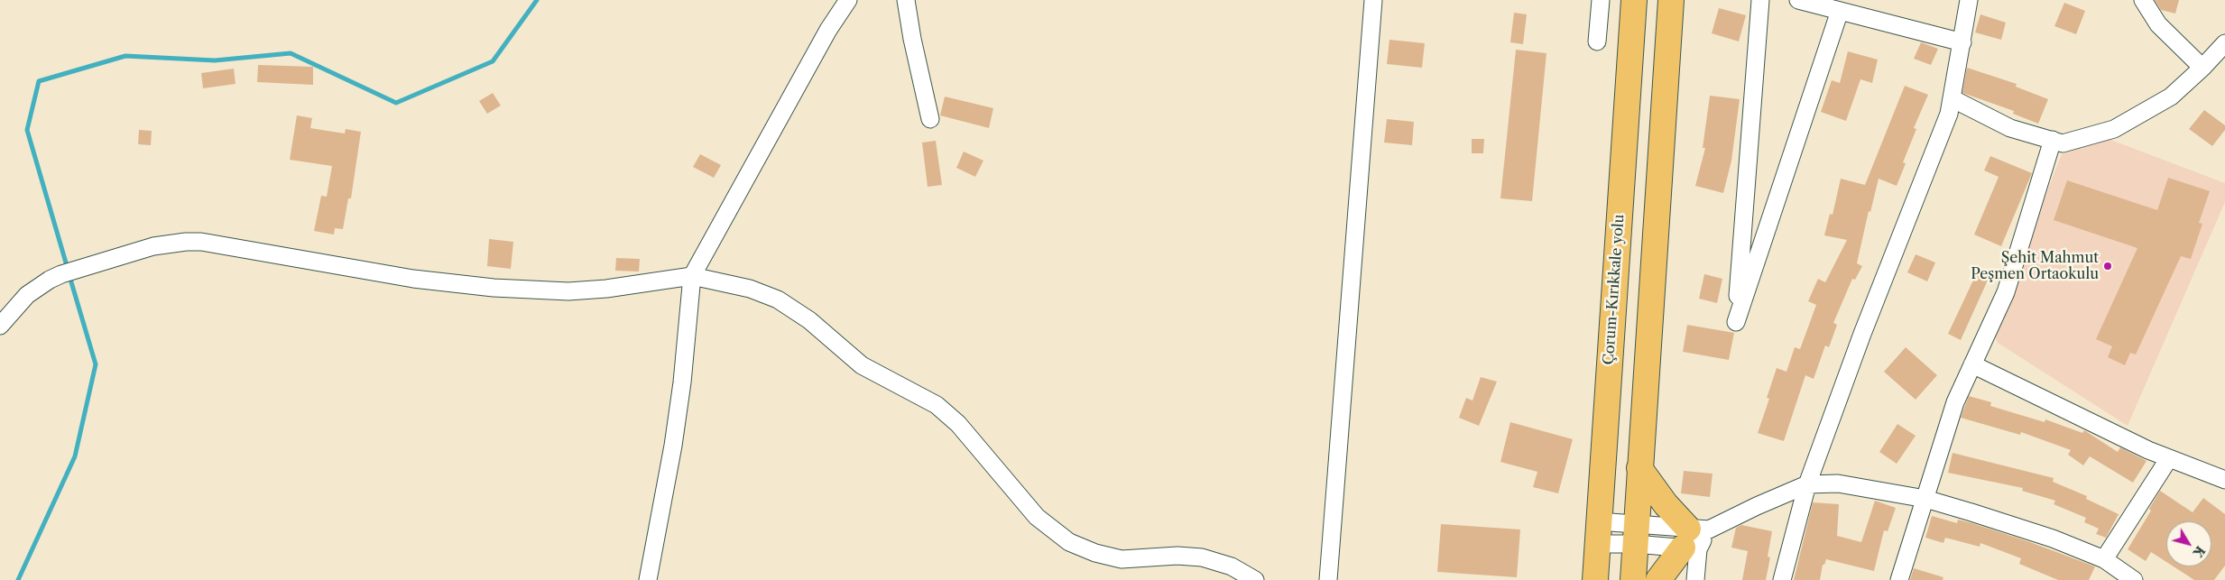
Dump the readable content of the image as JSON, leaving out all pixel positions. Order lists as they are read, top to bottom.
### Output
{
  "streets": {
    "highway": ["Çorum-Kırıkkale yolu"]
  },
  "places": ["Şehit Mahmut Peşmen Ortaokulu"],
  "north": "bottom right"
}
